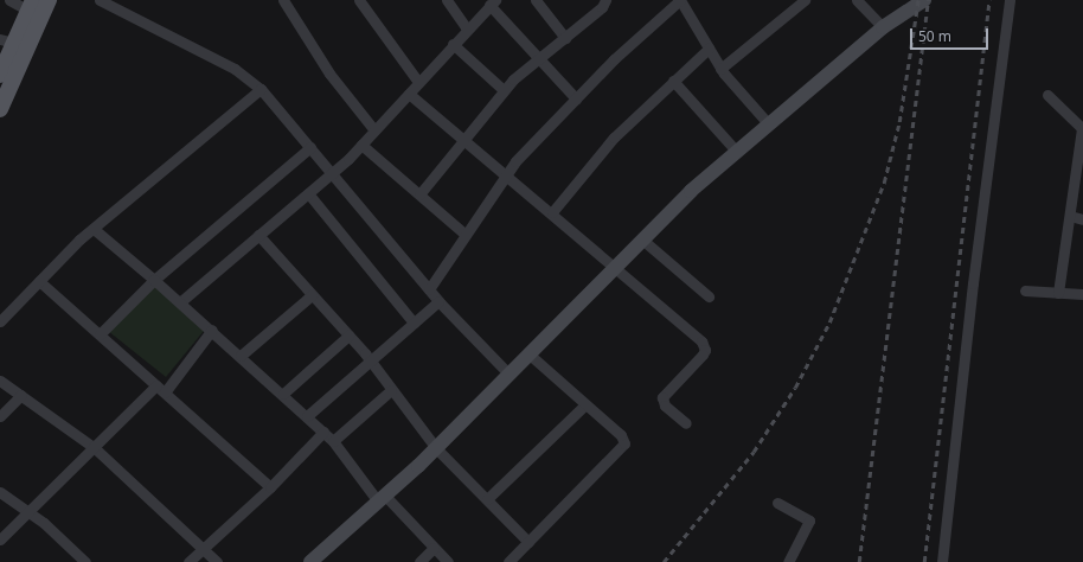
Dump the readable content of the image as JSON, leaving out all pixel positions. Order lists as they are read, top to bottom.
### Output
{
  "scale_bar": "50 m"
}
